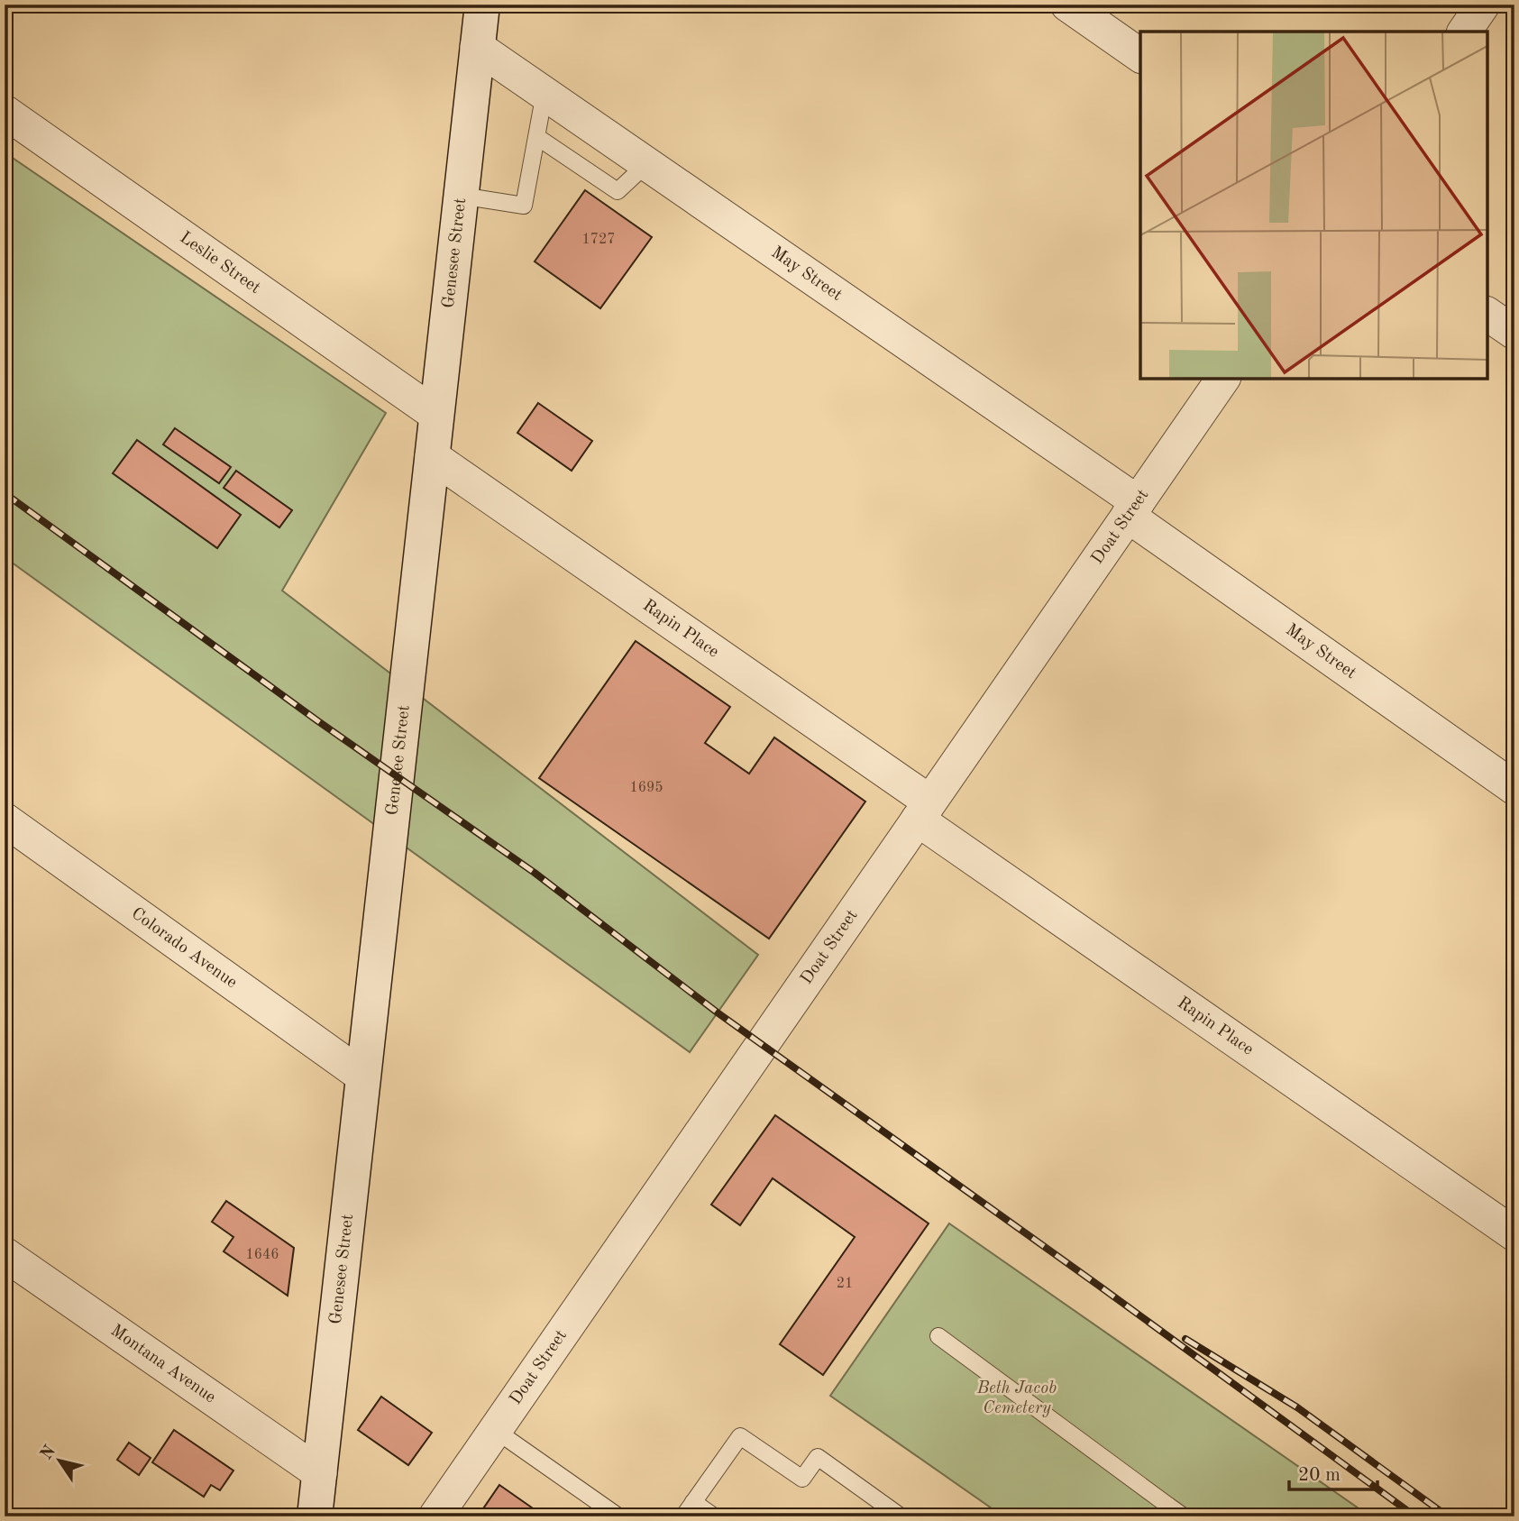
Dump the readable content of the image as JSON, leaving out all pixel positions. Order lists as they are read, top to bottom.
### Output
{
  "streets": {
    "main road": ["Genesee Street"],
    "street": [
      "Leslie Street",
      "May Street",
      "Doat Street",
      "Rapin Place",
      "Colorado Avenue",
      "Montana Avenue"
    ]
  },
  "crossings": [
    ["Genesee Street", "Leslie Street"],
    ["Genesee Street", "May Street"],
    ["Genesee Street", "Rapin Place"],
    ["Genesee Street", "Colorado Avenue"],
    ["Genesee Street", "Montana Avenue"],
    ["May Street", "Doat Street"],
    ["Doat Street", "Rapin Place"]
  ],
  "parks": ["Beth Jacob Cemetery"],
  "house_numbers": [
    "1727",
    "1695",
    "1646",
    "21"
  ],
  "scale_bar": "20 m",
  "north": "top left"
}
